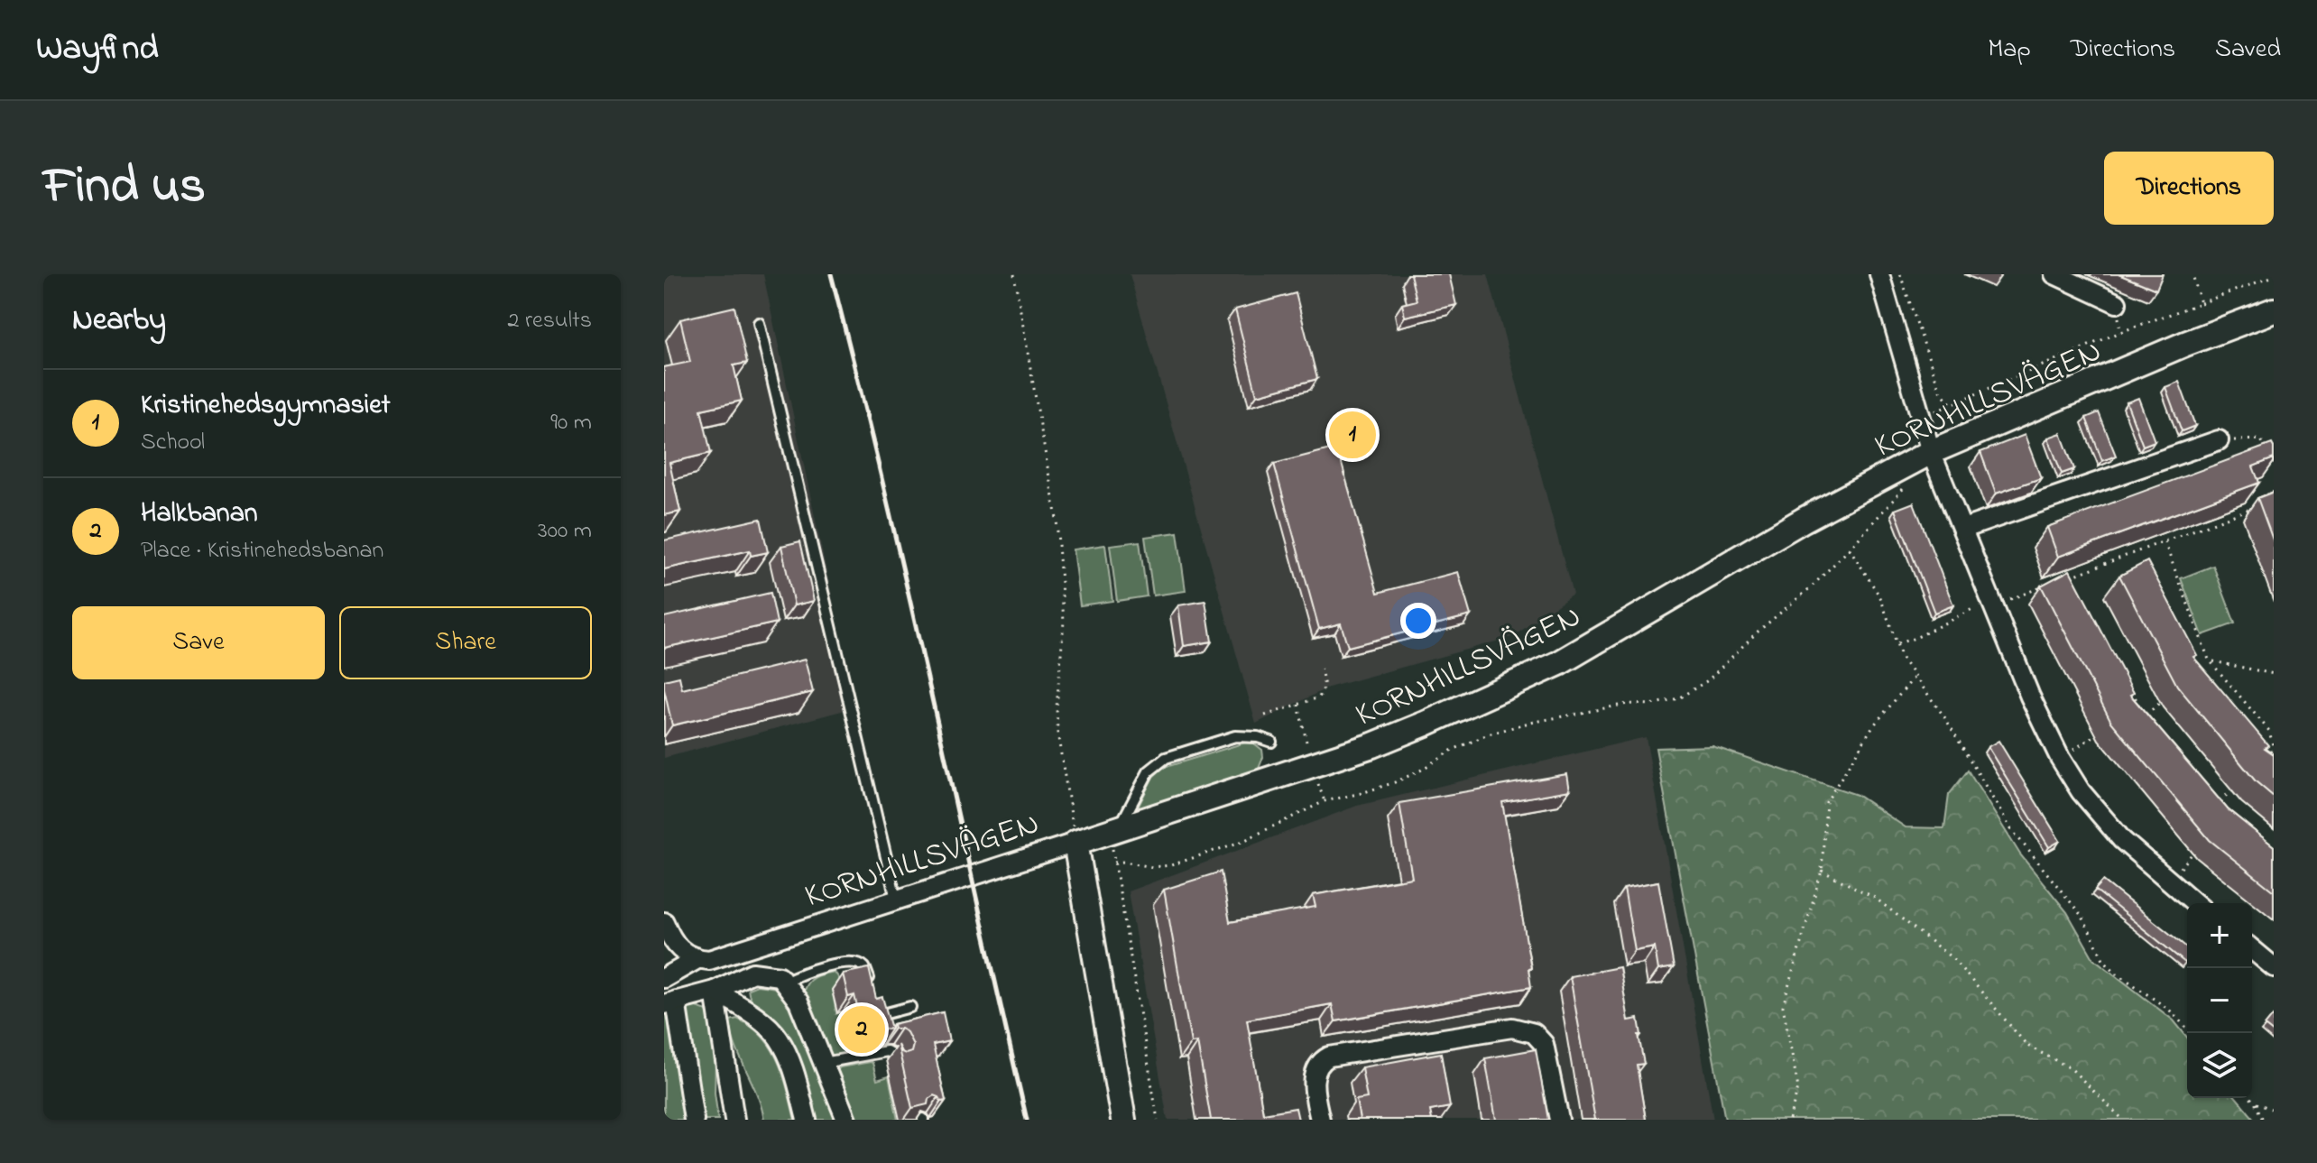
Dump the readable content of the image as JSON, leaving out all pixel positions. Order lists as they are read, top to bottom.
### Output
{
  "streets": {
    "street": ["KORNHILLSVÄGEN"]
  },
  "page": {
    "header": "Wayfind",
    "nav": ["Map", "Directions", "Saved"],
    "title": "Find us",
    "buttons": [
      "Directions",
      ["Save", "Share"]
    ],
    "heading": ["Nearby", "2 results"],
    "list": [
      {
        "mark": "1",
        "name": "Kristinehedsgymnasiet",
        "note": "School",
        "value": "90 m"
      },
      {
        "mark": "2",
        "name": "Halkbanan",
        "note": "Place · Kristinehedsbanan",
        "value": "300 m"
      }
    ],
    "pins": ["1", "2"],
    "map_buttons": ["+", "−"]
  }
}
